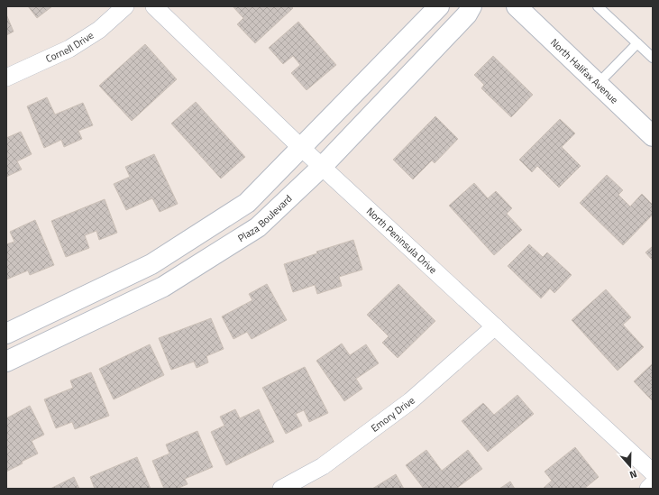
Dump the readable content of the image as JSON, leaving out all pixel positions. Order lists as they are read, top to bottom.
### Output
{
  "streets": {
    "street": [
      "Cornell Drive",
      "North Halifax Avenue",
      "Plaza Boulevard",
      "North Peninsula Drive",
      "Emory Drive"
    ]
  },
  "crossings": [
    ["Plaza Boulevard", "North Peninsula Drive"],
    ["North Peninsula Drive", "Emory Drive"]
  ],
  "north": "bottom"
}
